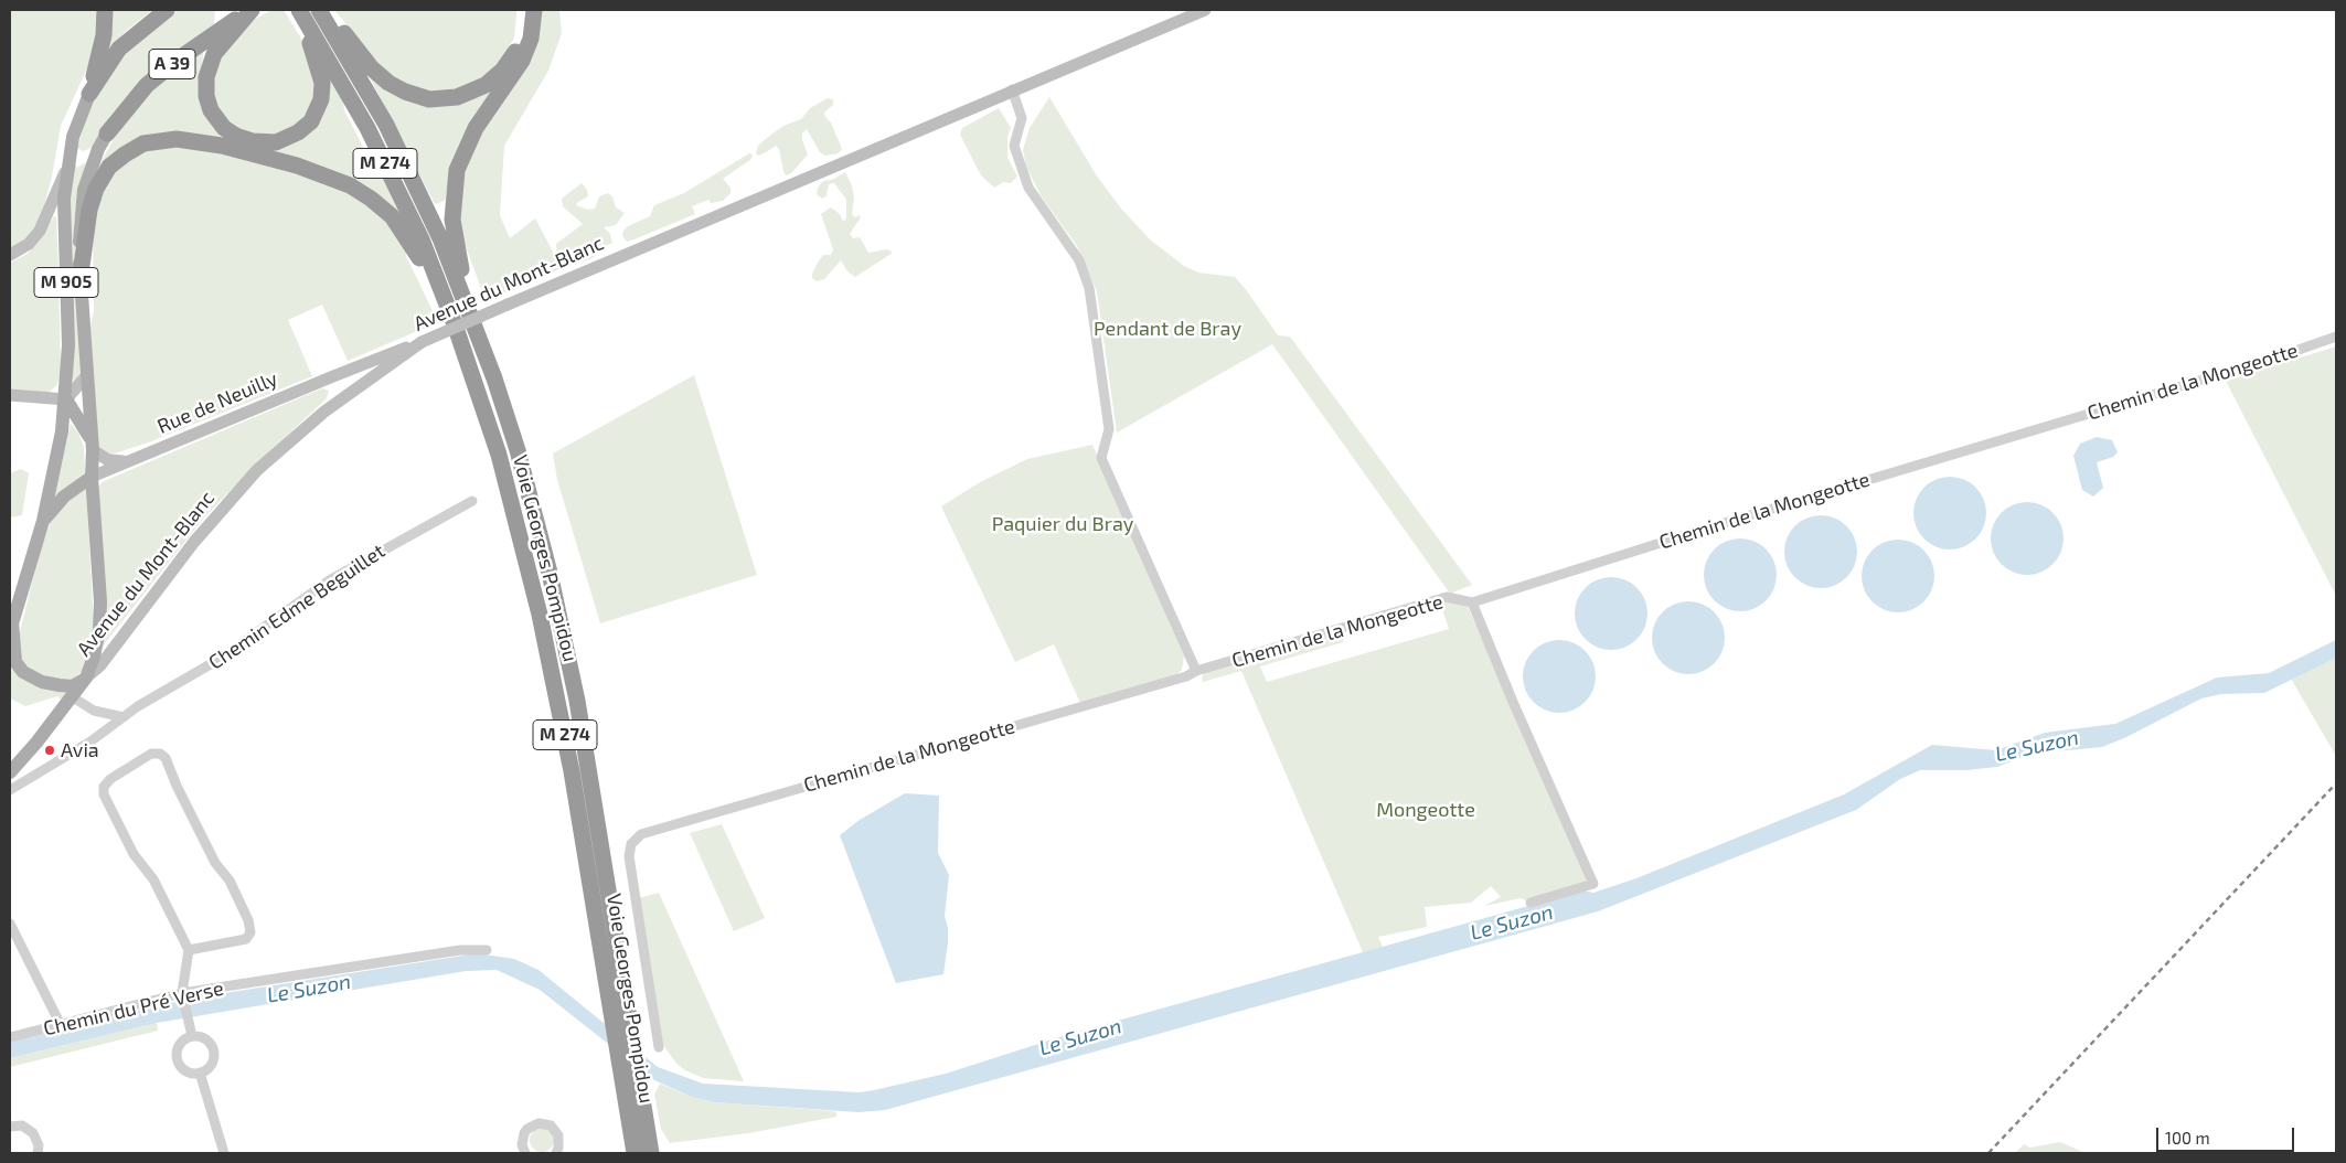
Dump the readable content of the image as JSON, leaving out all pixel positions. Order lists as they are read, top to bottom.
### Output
{
  "streets": {
    "highway": ["A 39", "M 274", "Voie Georges Pompidou"],
    "main road": ["M 905", "Avenue du Mont-Blanc", "Rue de Neuilly"],
    "street": ["Chemin de la Mongeotte", "Chemin Edme Beguillet", "Chemin du Pré Verse"]
  },
  "crossings": [
    ["A 39", "M 905"],
    ["A 39", "Rue de Neuilly"],
    ["M 905", "Avenue du Mont-Blanc"],
    ["M 905", "Rue de Neuilly"],
    ["Avenue du Mont-Blanc", "Rue de Neuilly"]
  ],
  "water": ["Le Suzon"],
  "parks": ["Pendant de Bray", "Paquier du Bray", "Mongeotte"],
  "places": ["Avia"],
  "scale_bar": "100 m"
}
